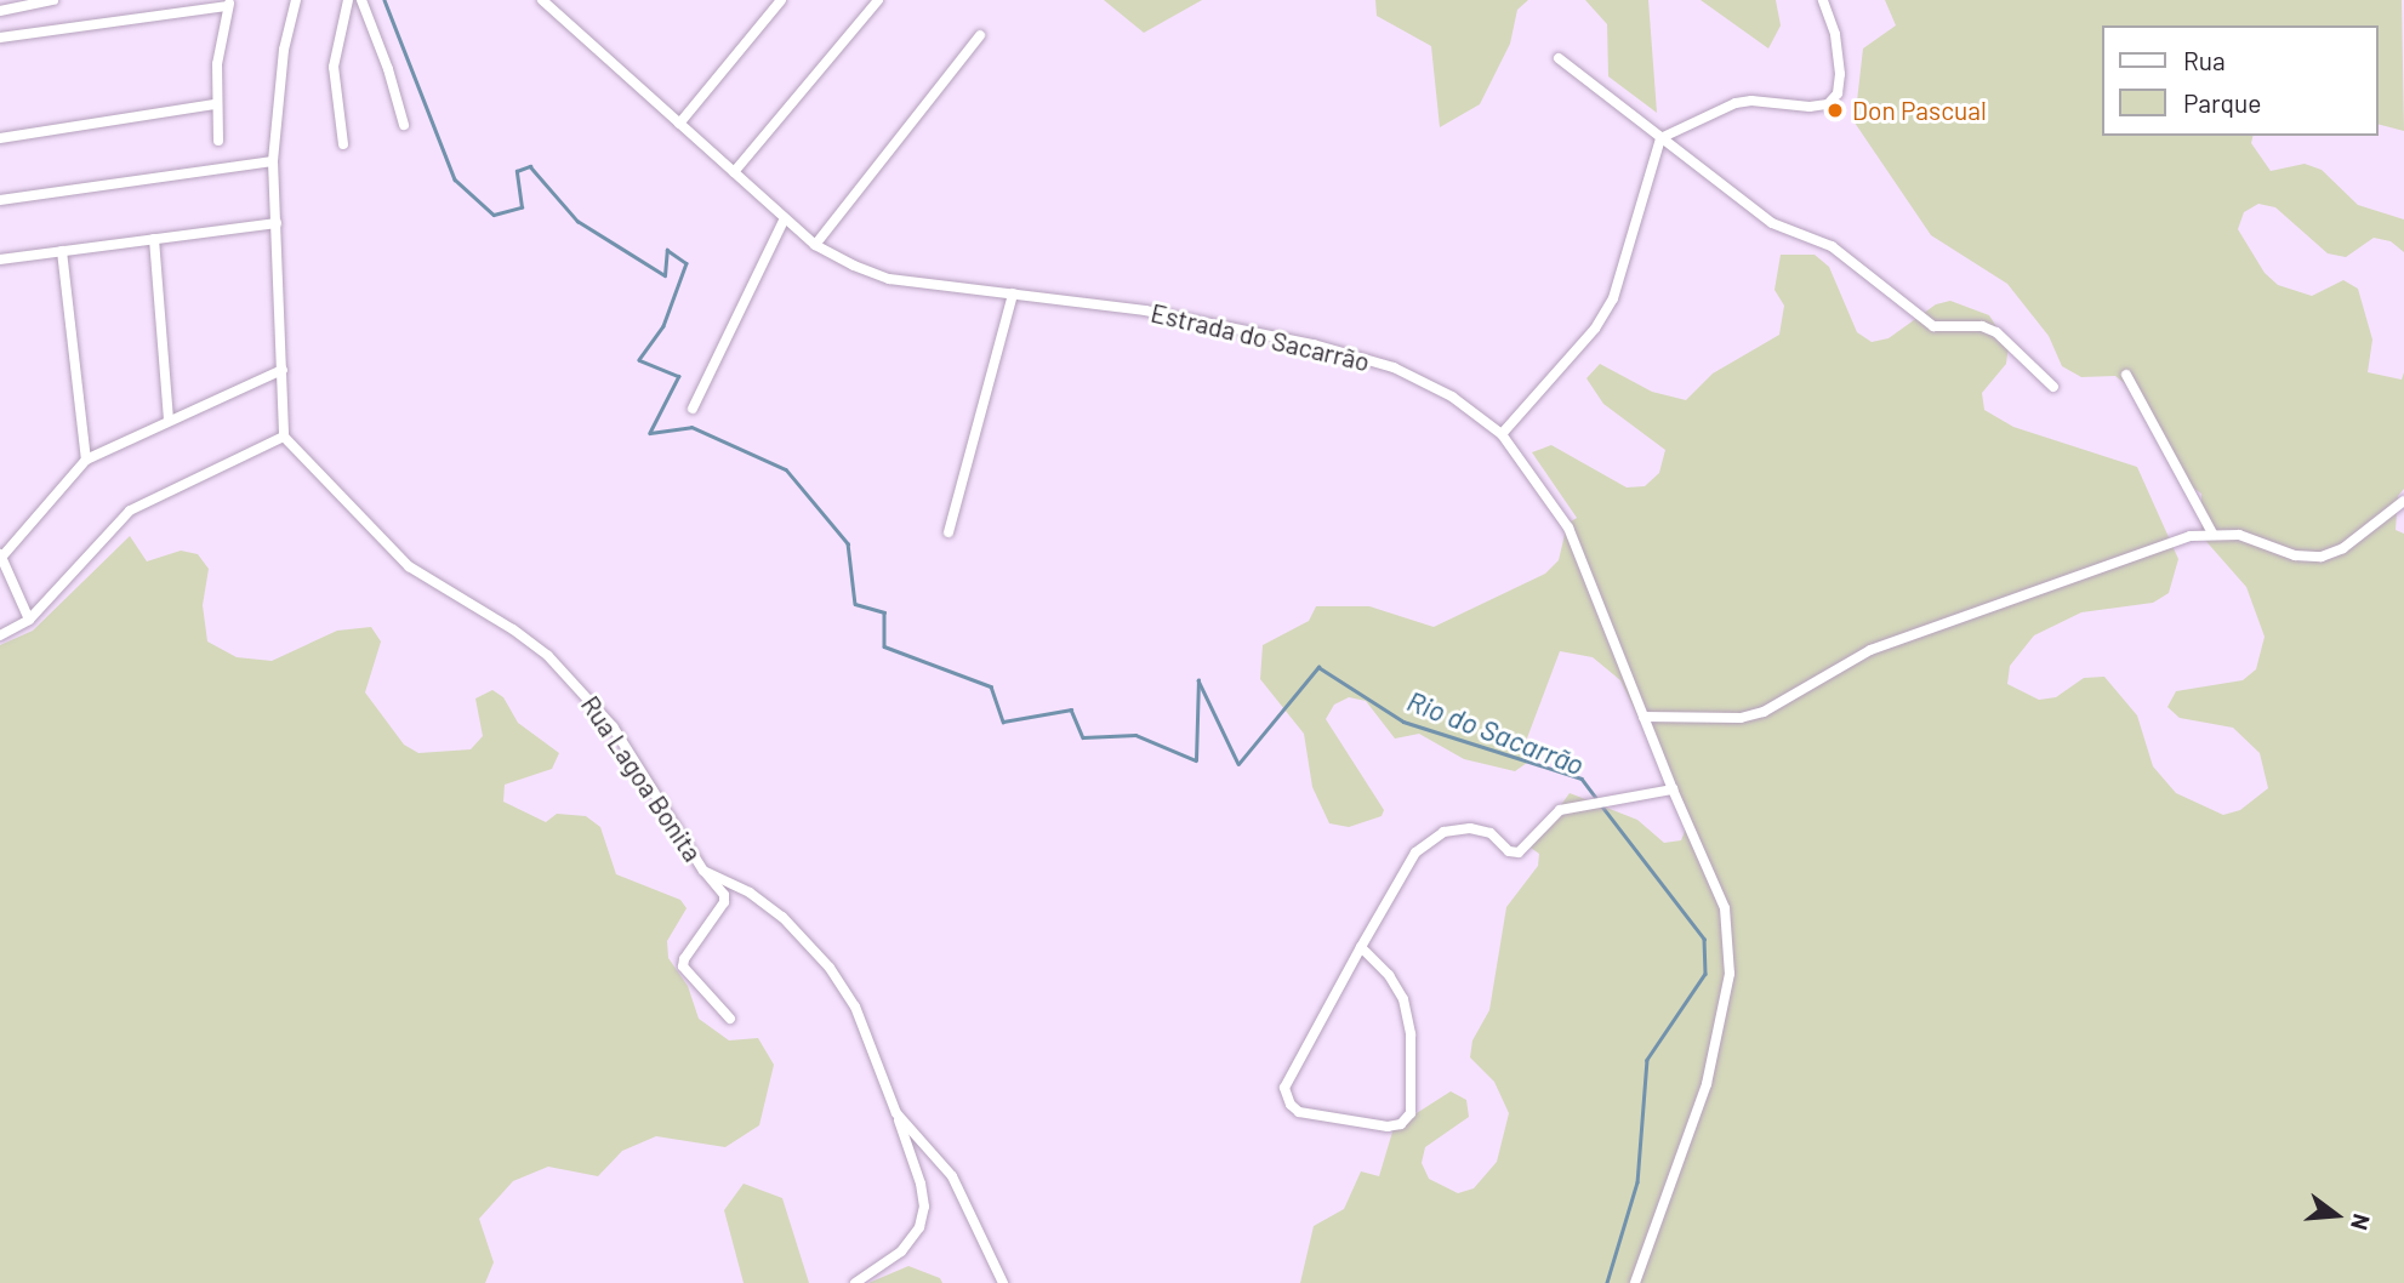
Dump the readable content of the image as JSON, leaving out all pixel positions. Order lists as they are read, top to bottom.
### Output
{
  "streets": {
    "street": ["Estrada do Sacarrão", "Rua Lagoa Bonita"]
  },
  "water": ["Rio do Sacarrão"],
  "places": ["Don Pascual"],
  "legend": ["Rua", "Parque"],
  "north": "right"
}
